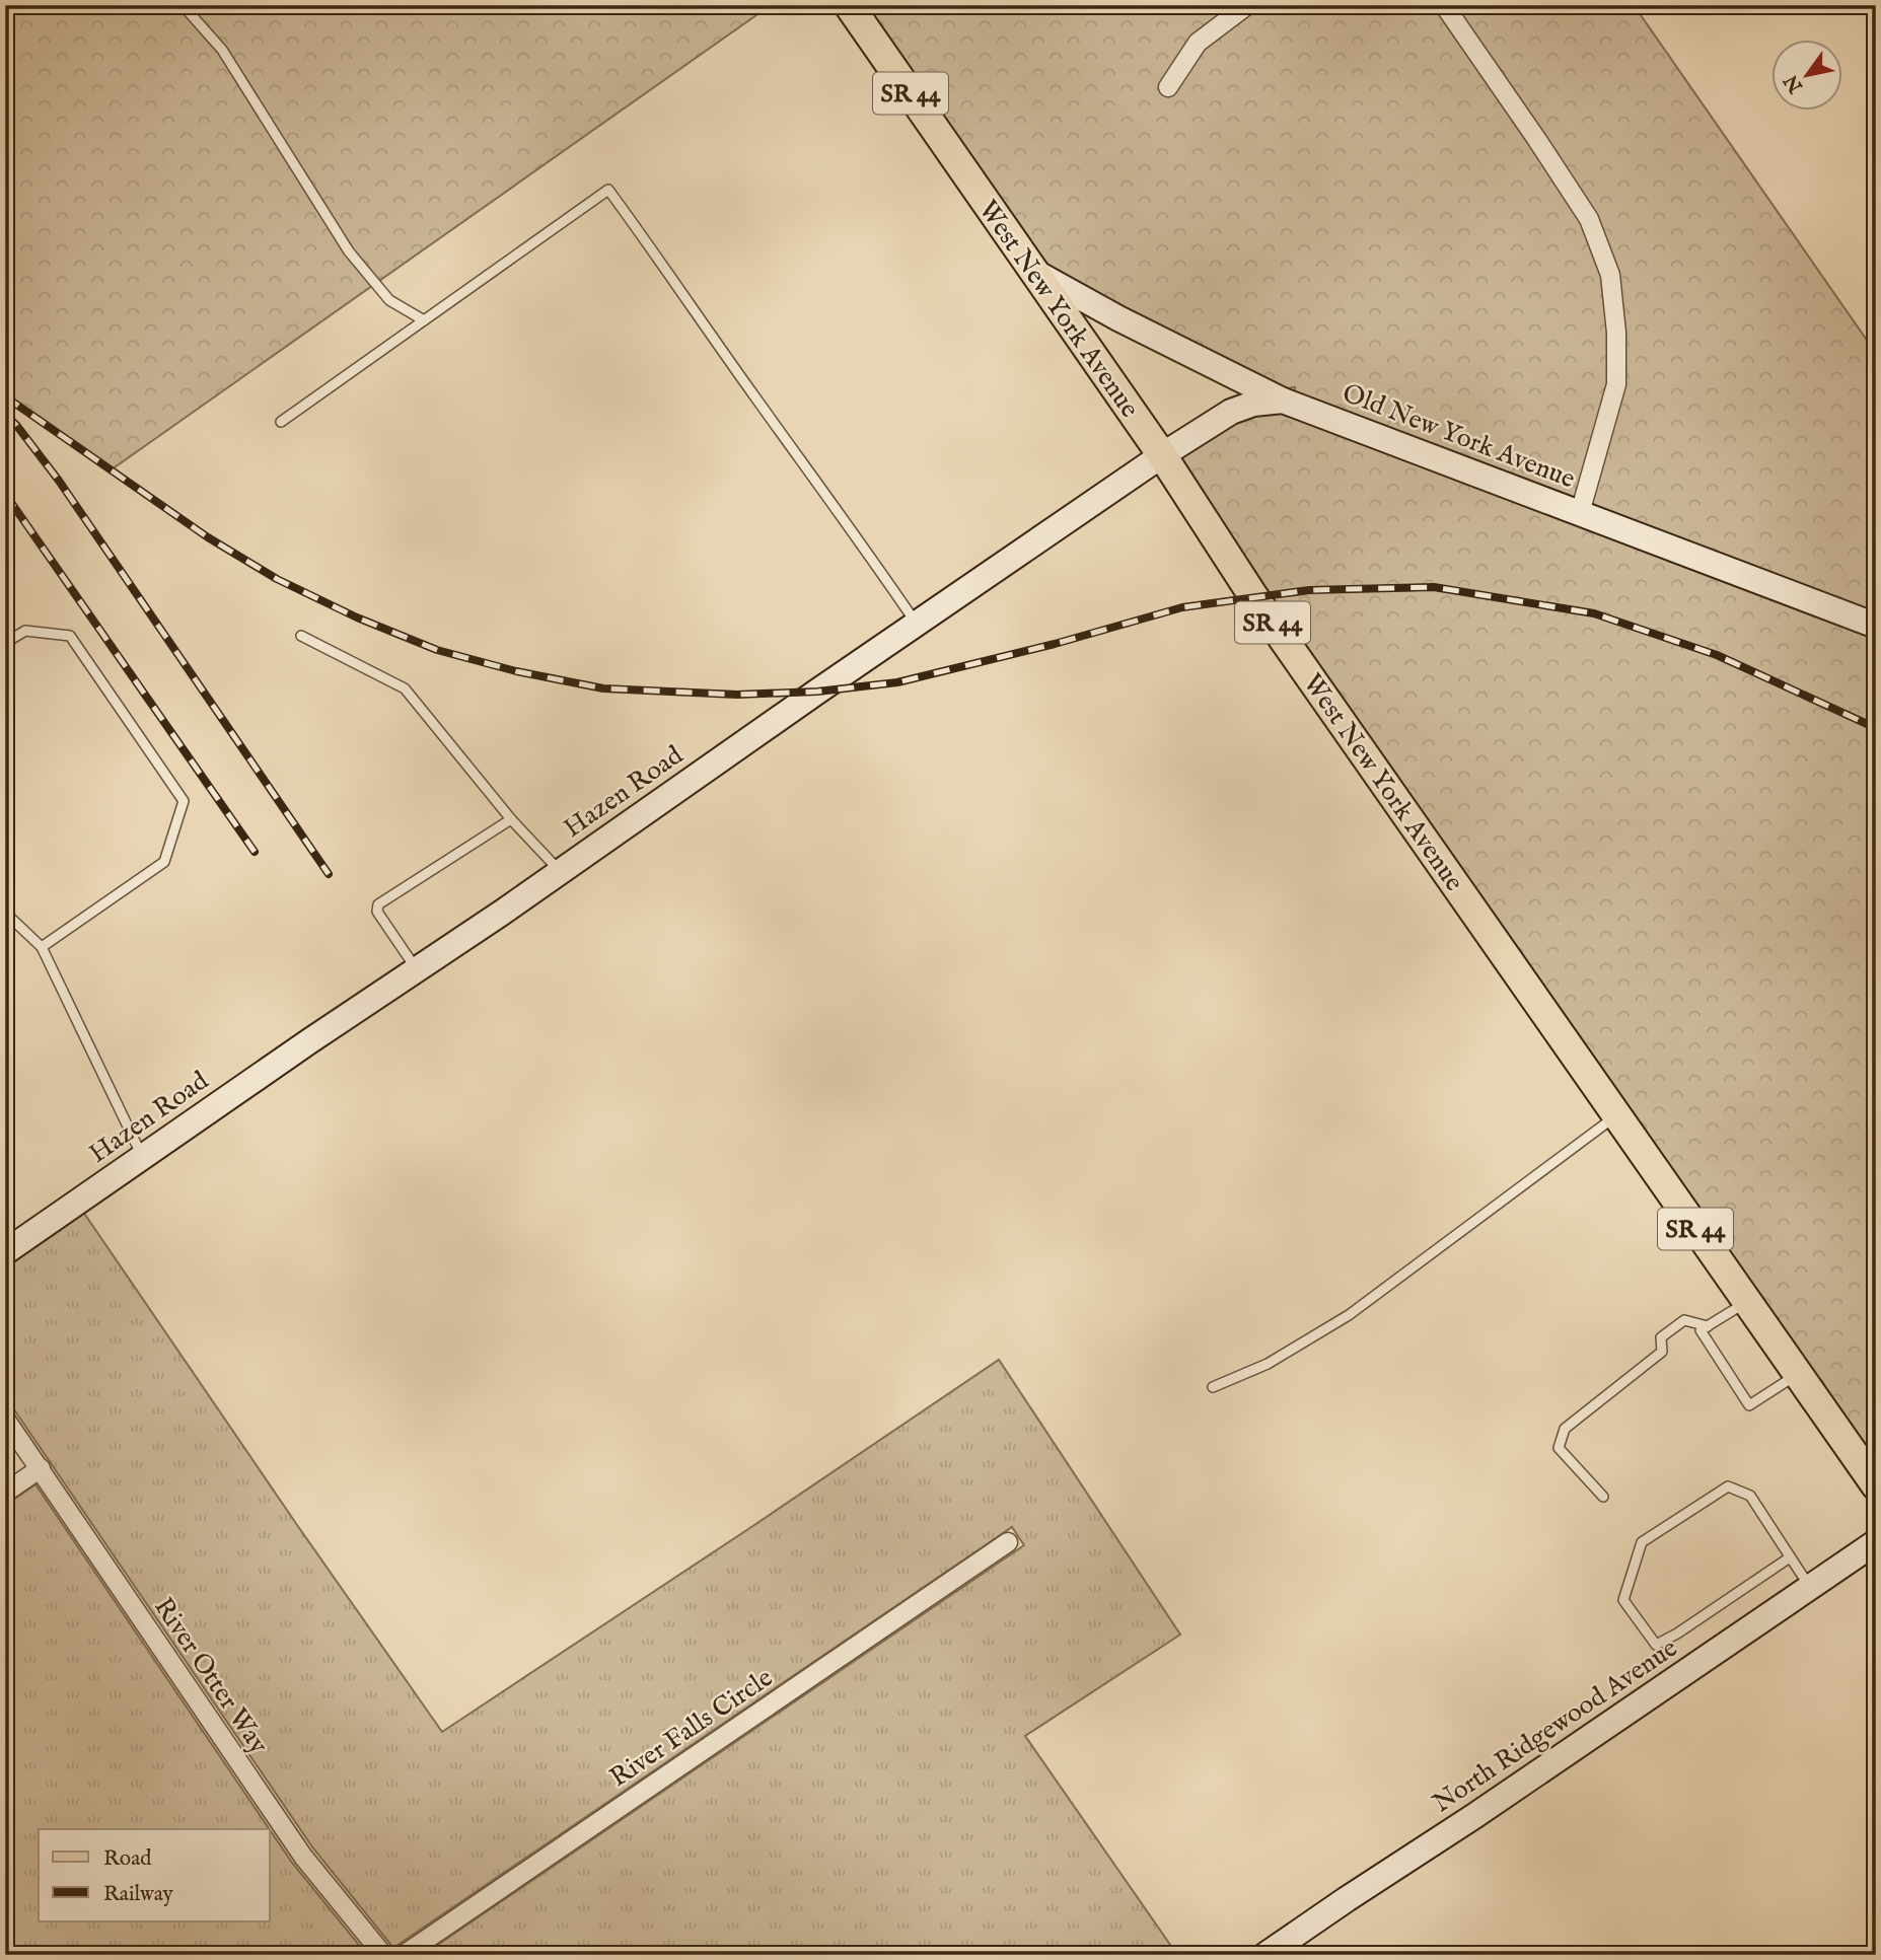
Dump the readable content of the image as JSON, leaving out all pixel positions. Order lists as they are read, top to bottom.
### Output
{
  "streets": {
    "main road": ["SR 44", "West New York Avenue"],
    "street": [
      "Old New York Avenue",
      "Hazen Road",
      "River Otter Way",
      "North Ridgewood Avenue",
      "River Falls Circle"
    ]
  },
  "crossings": [
    ["West New York Avenue", "Old New York Avenue"],
    ["West New York Avenue", "Hazen Road"],
    ["Old New York Avenue", "Hazen Road"]
  ],
  "legend": ["Road", "Railway"],
  "north": "bottom left"
}
